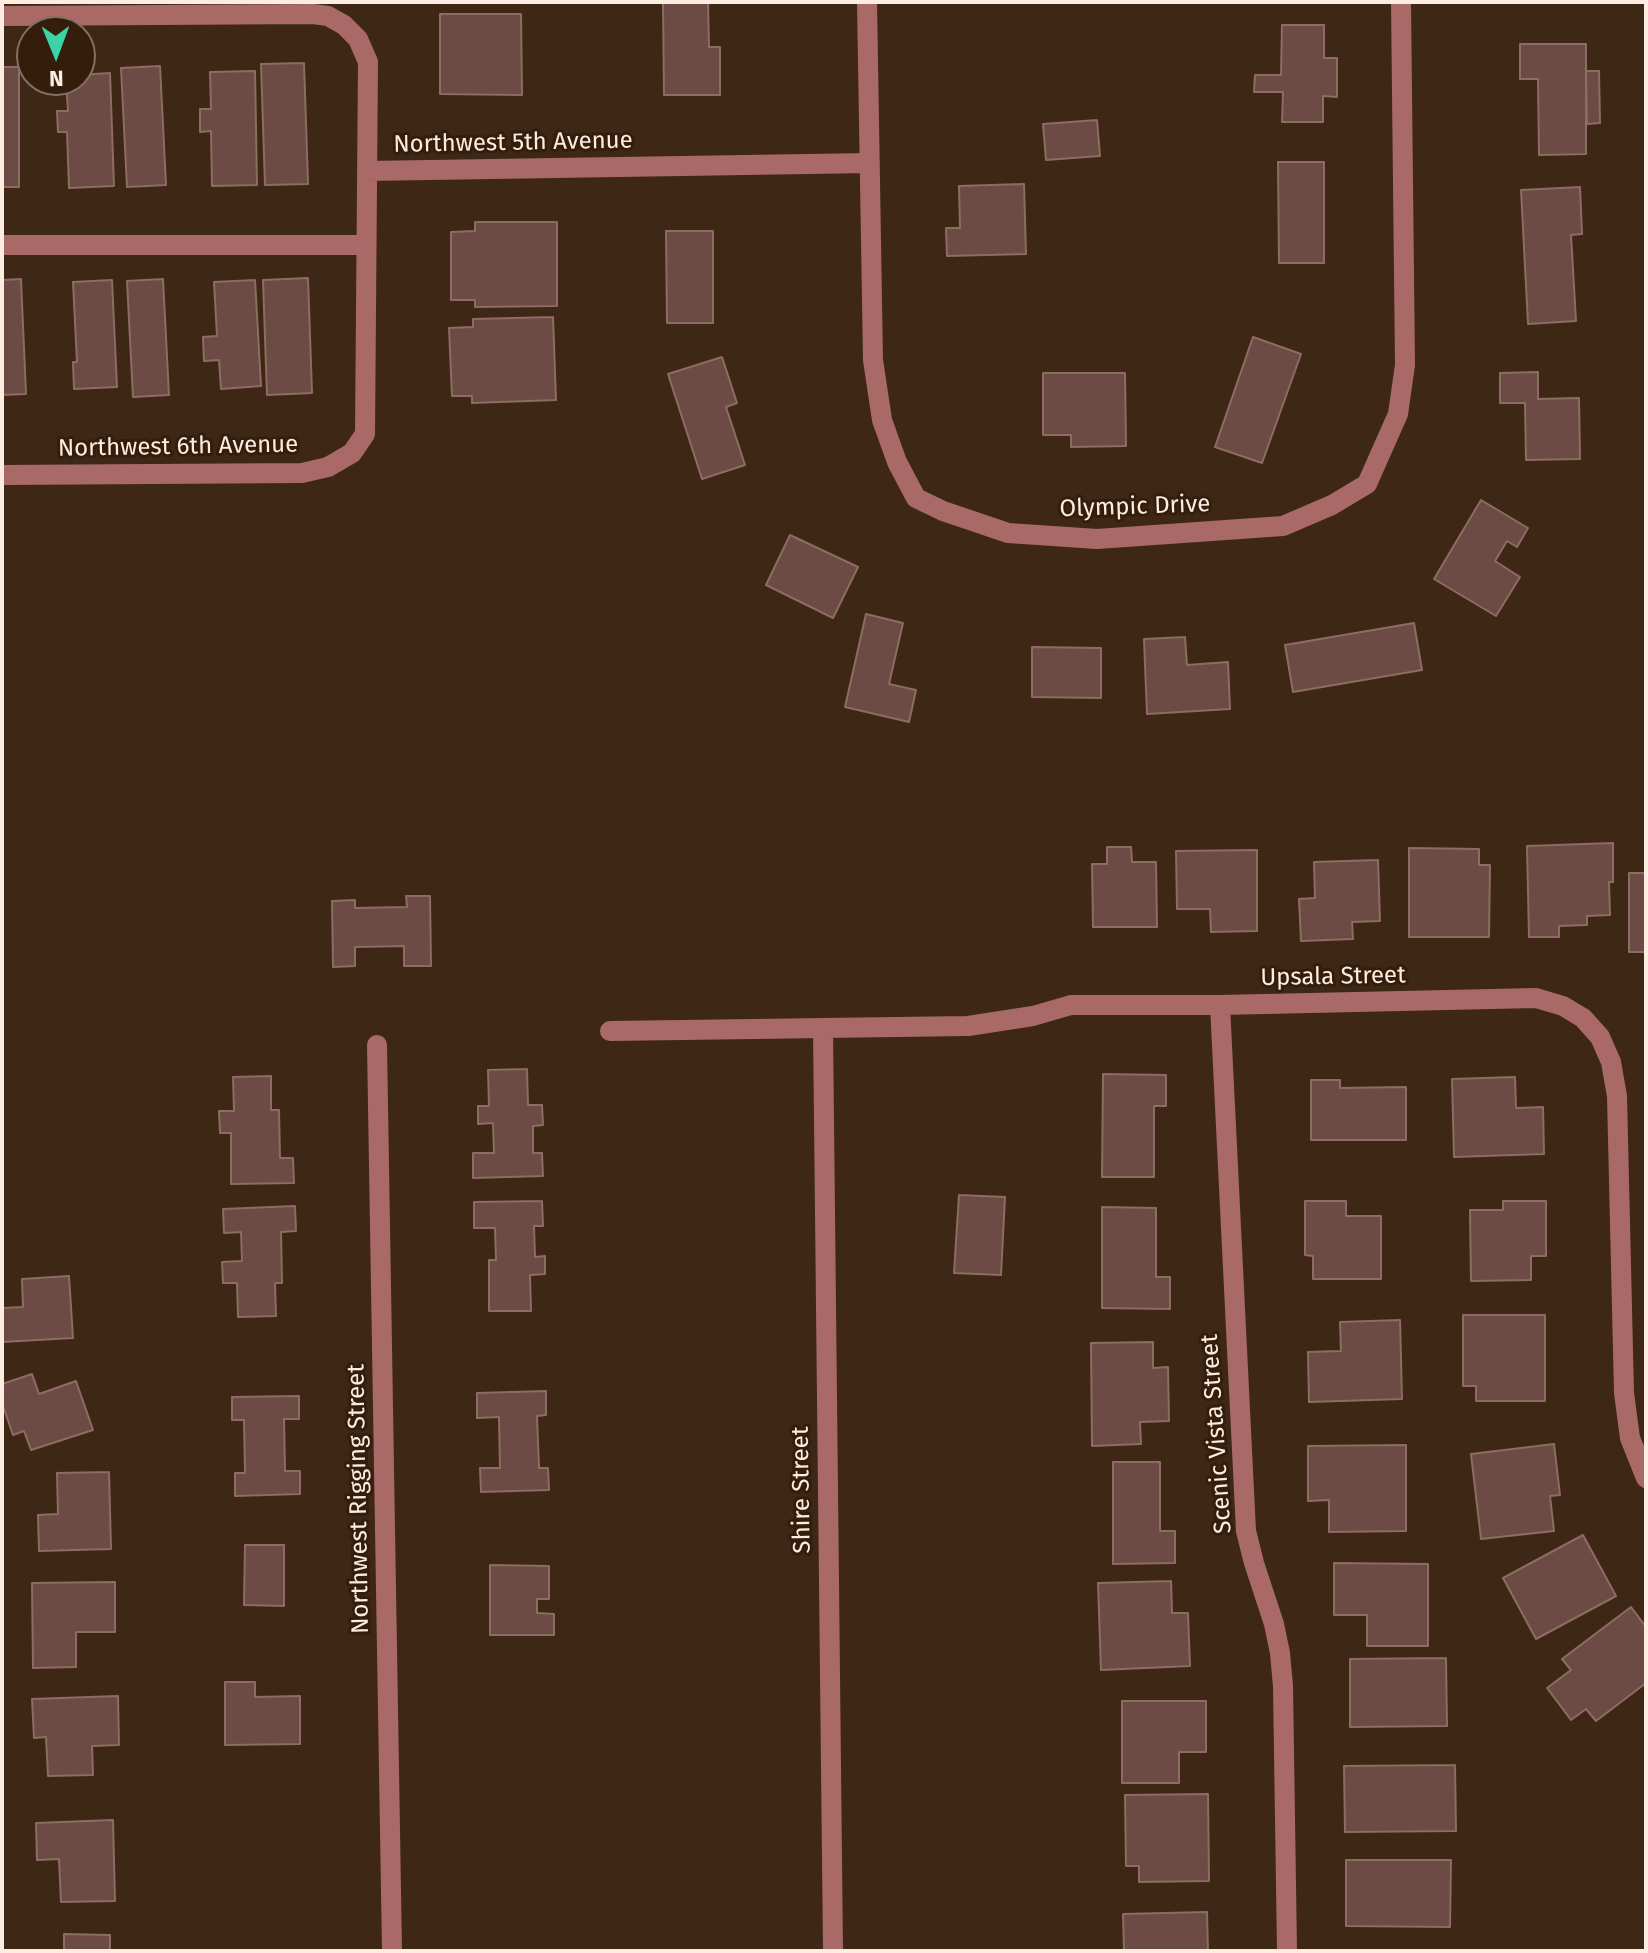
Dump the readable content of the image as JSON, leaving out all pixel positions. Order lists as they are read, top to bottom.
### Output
{
  "streets": {
    "street": [
      "Northwest 5th Avenue",
      "Northwest 6th Avenue",
      "Olympic Drive",
      "Upsala Street",
      "Scenic Vista Street",
      "Shire Street",
      "Northwest Rigging Street"
    ]
  },
  "crossings": [
    ["Northwest 5th Avenue", "Northwest 6th Avenue"],
    ["Northwest 5th Avenue", "Olympic Drive"],
    ["Upsala Street", "Scenic Vista Street"],
    ["Upsala Street", "Shire Street"]
  ],
  "north": "bottom"
}
